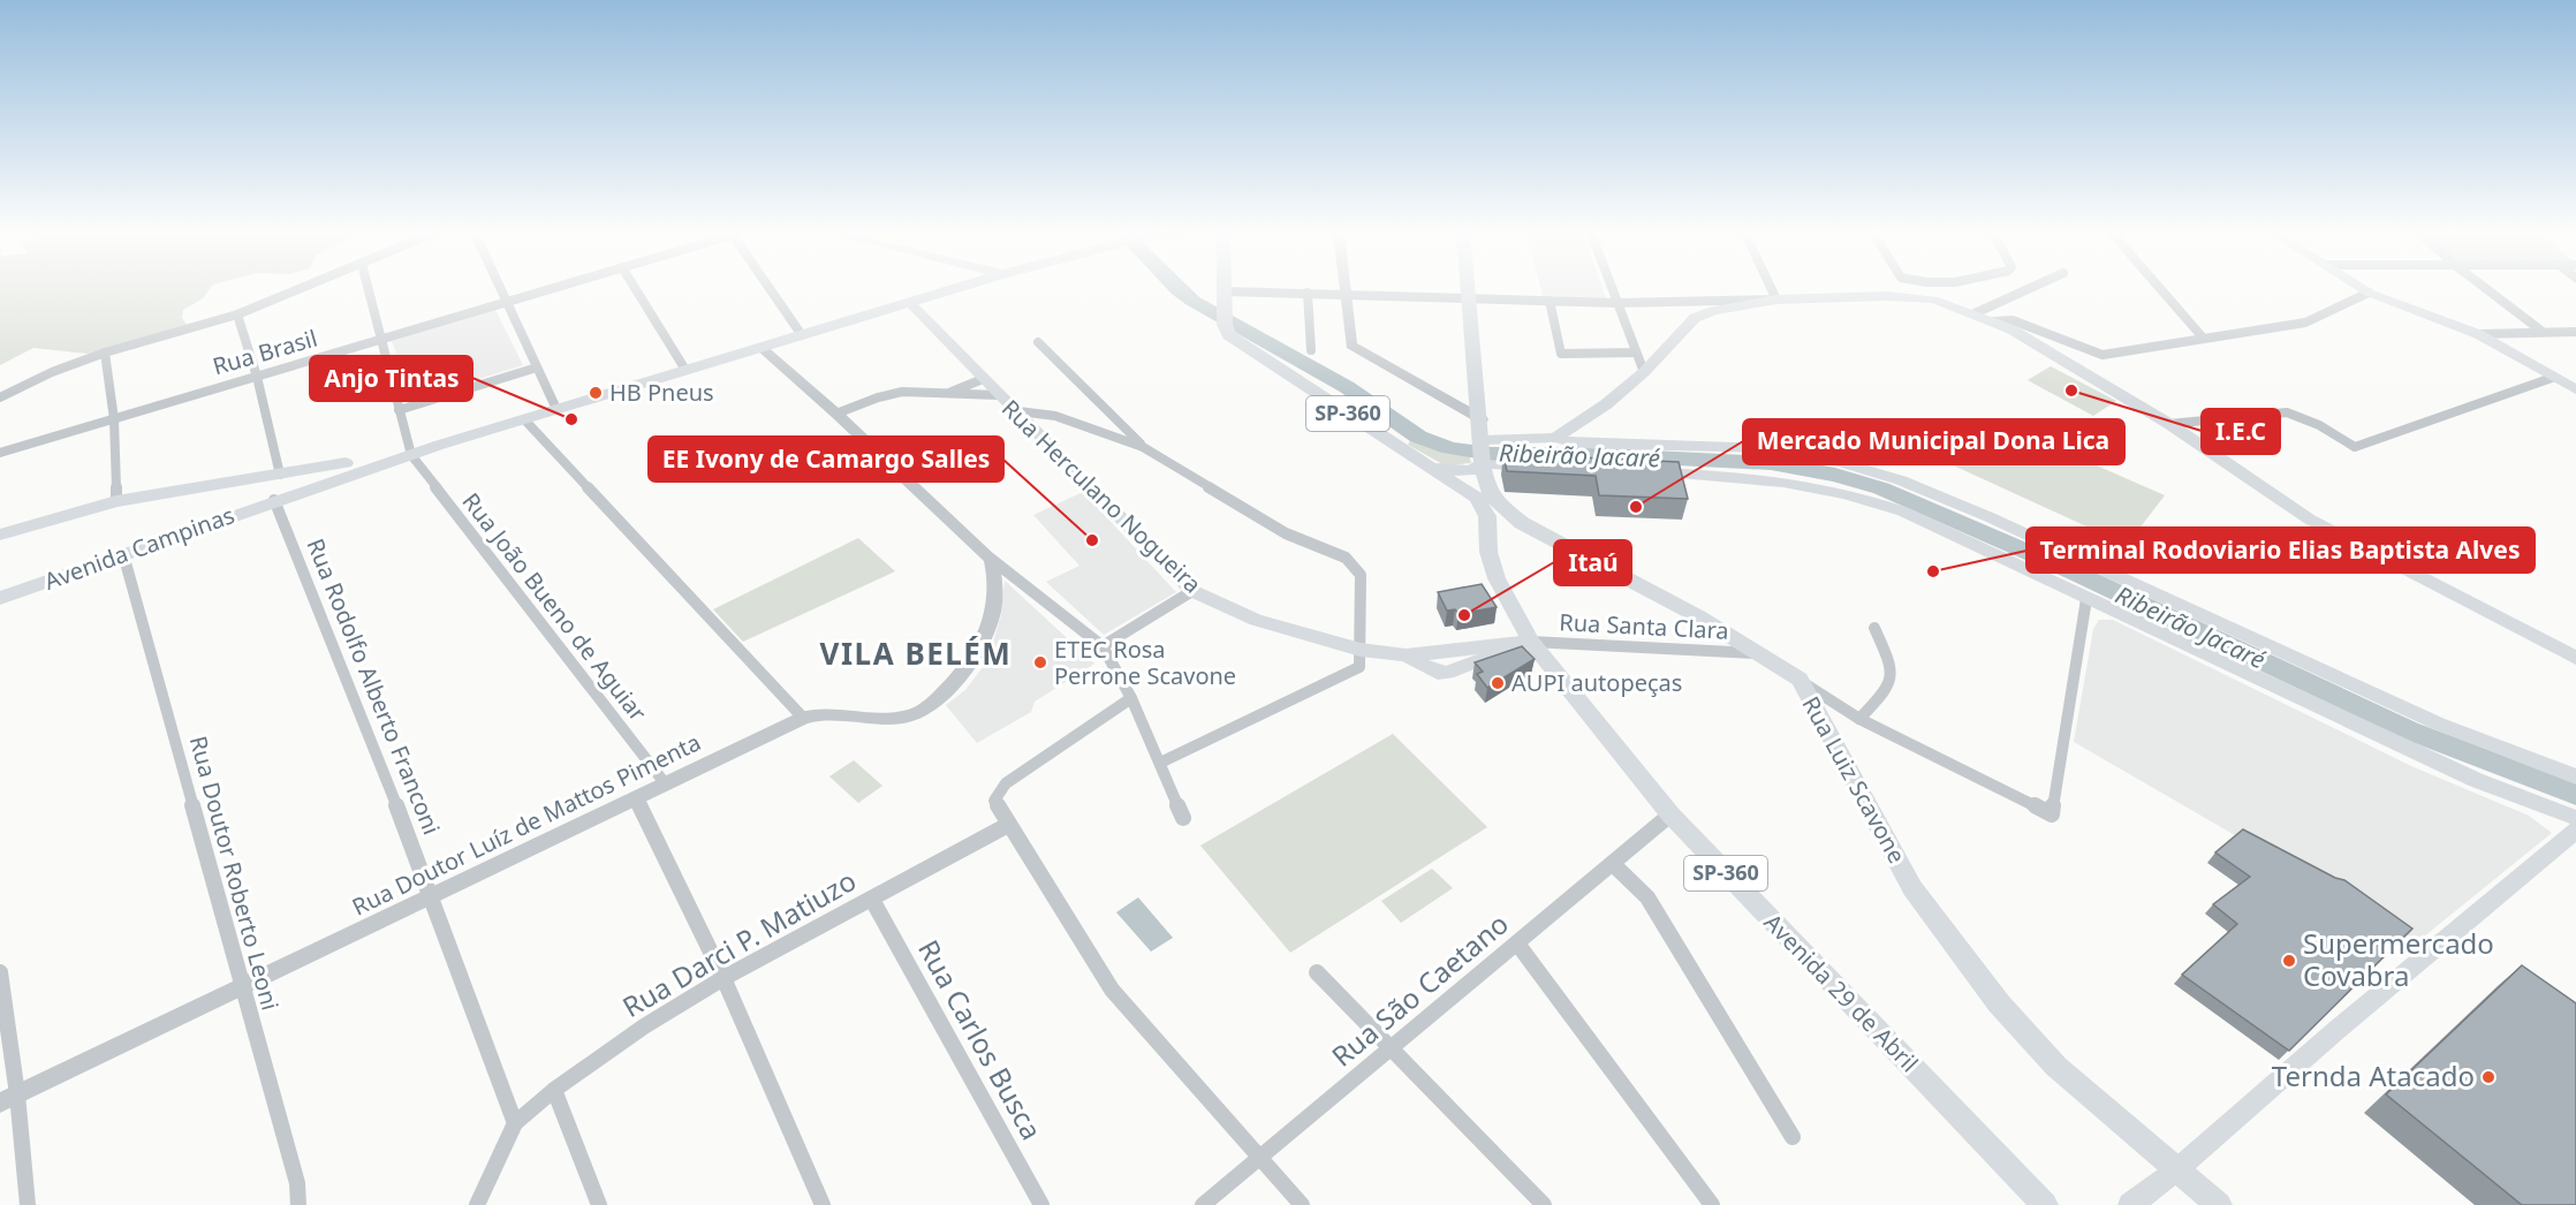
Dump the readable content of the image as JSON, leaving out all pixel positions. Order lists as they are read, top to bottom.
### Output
{
  "streets": {
    "main road": [
      "SP-360",
      "Rua Herculano Nogueira",
      "Avenida Campinas",
      "Rua Luiz Scavone",
      "Avenida 29 de Abril"
    ],
    "street": [
      "Rua Brasil",
      "Rua João Bueno de Aguiar",
      "Rua Santa Clara",
      "Rua Rodolfo Alberto Franconi",
      "Rua Doutor Luíz de Mattos Pimenta",
      "Rua Doutor Roberto Leoni",
      "Rua Darci P. Matiuzo",
      "Rua São Caetano",
      "Rua Carlos Busca"
    ]
  },
  "crossings": [
    ["SP-360", "Rua Luiz Scavone"],
    ["SP-360", "Avenida 29 de Abril"],
    ["Rua Herculano Nogueira", "Rua Santa Clara"],
    ["Rua Herculano Nogueira", "Avenida 29 de Abril"],
    ["Avenida Campinas", "Rua João Bueno de Aguiar"],
    ["Avenida Campinas", "Rua Rodolfo Alberto Franconi"],
    ["Avenida Campinas", "Rua Doutor Roberto Leoni"],
    ["Rua João Bueno de Aguiar", "Rua Doutor Luíz de Mattos Pimenta"],
    ["Rua Santa Clara", "Rua Luiz Scavone"],
    ["Rua Santa Clara", "Avenida 29 de Abril"],
    ["Rua Rodolfo Alberto Franconi", "Rua Doutor Luíz de Mattos Pimenta"],
    ["Rua Rodolfo Alberto Franconi", "Rua Darci P. Matiuzo"],
    ["Rua Doutor Luíz de Mattos Pimenta", "Rua Doutor Roberto Leoni"],
    ["Rua Darci P. Matiuzo", "Rua Carlos Busca"],
    ["Rua São Caetano", "Avenida 29 de Abril"]
  ],
  "districts": ["VILA BELÉM"],
  "water": ["Ribeirão Jacaré"],
  "places": [
    "I.E.C",
    "HB Pneus",
    "Anjo Tintas",
    "Mercado Municipal Dona Lica",
    "EE Ivony de Camargo Salles",
    "Terminal Rodoviario Elias Baptista Alves",
    "Itaú",
    "ETEC Rosa Perrone Scavone",
    "AUPI autopeças",
    "Supermercado Covabra",
    "Ternda Atacado"
  ]
}
